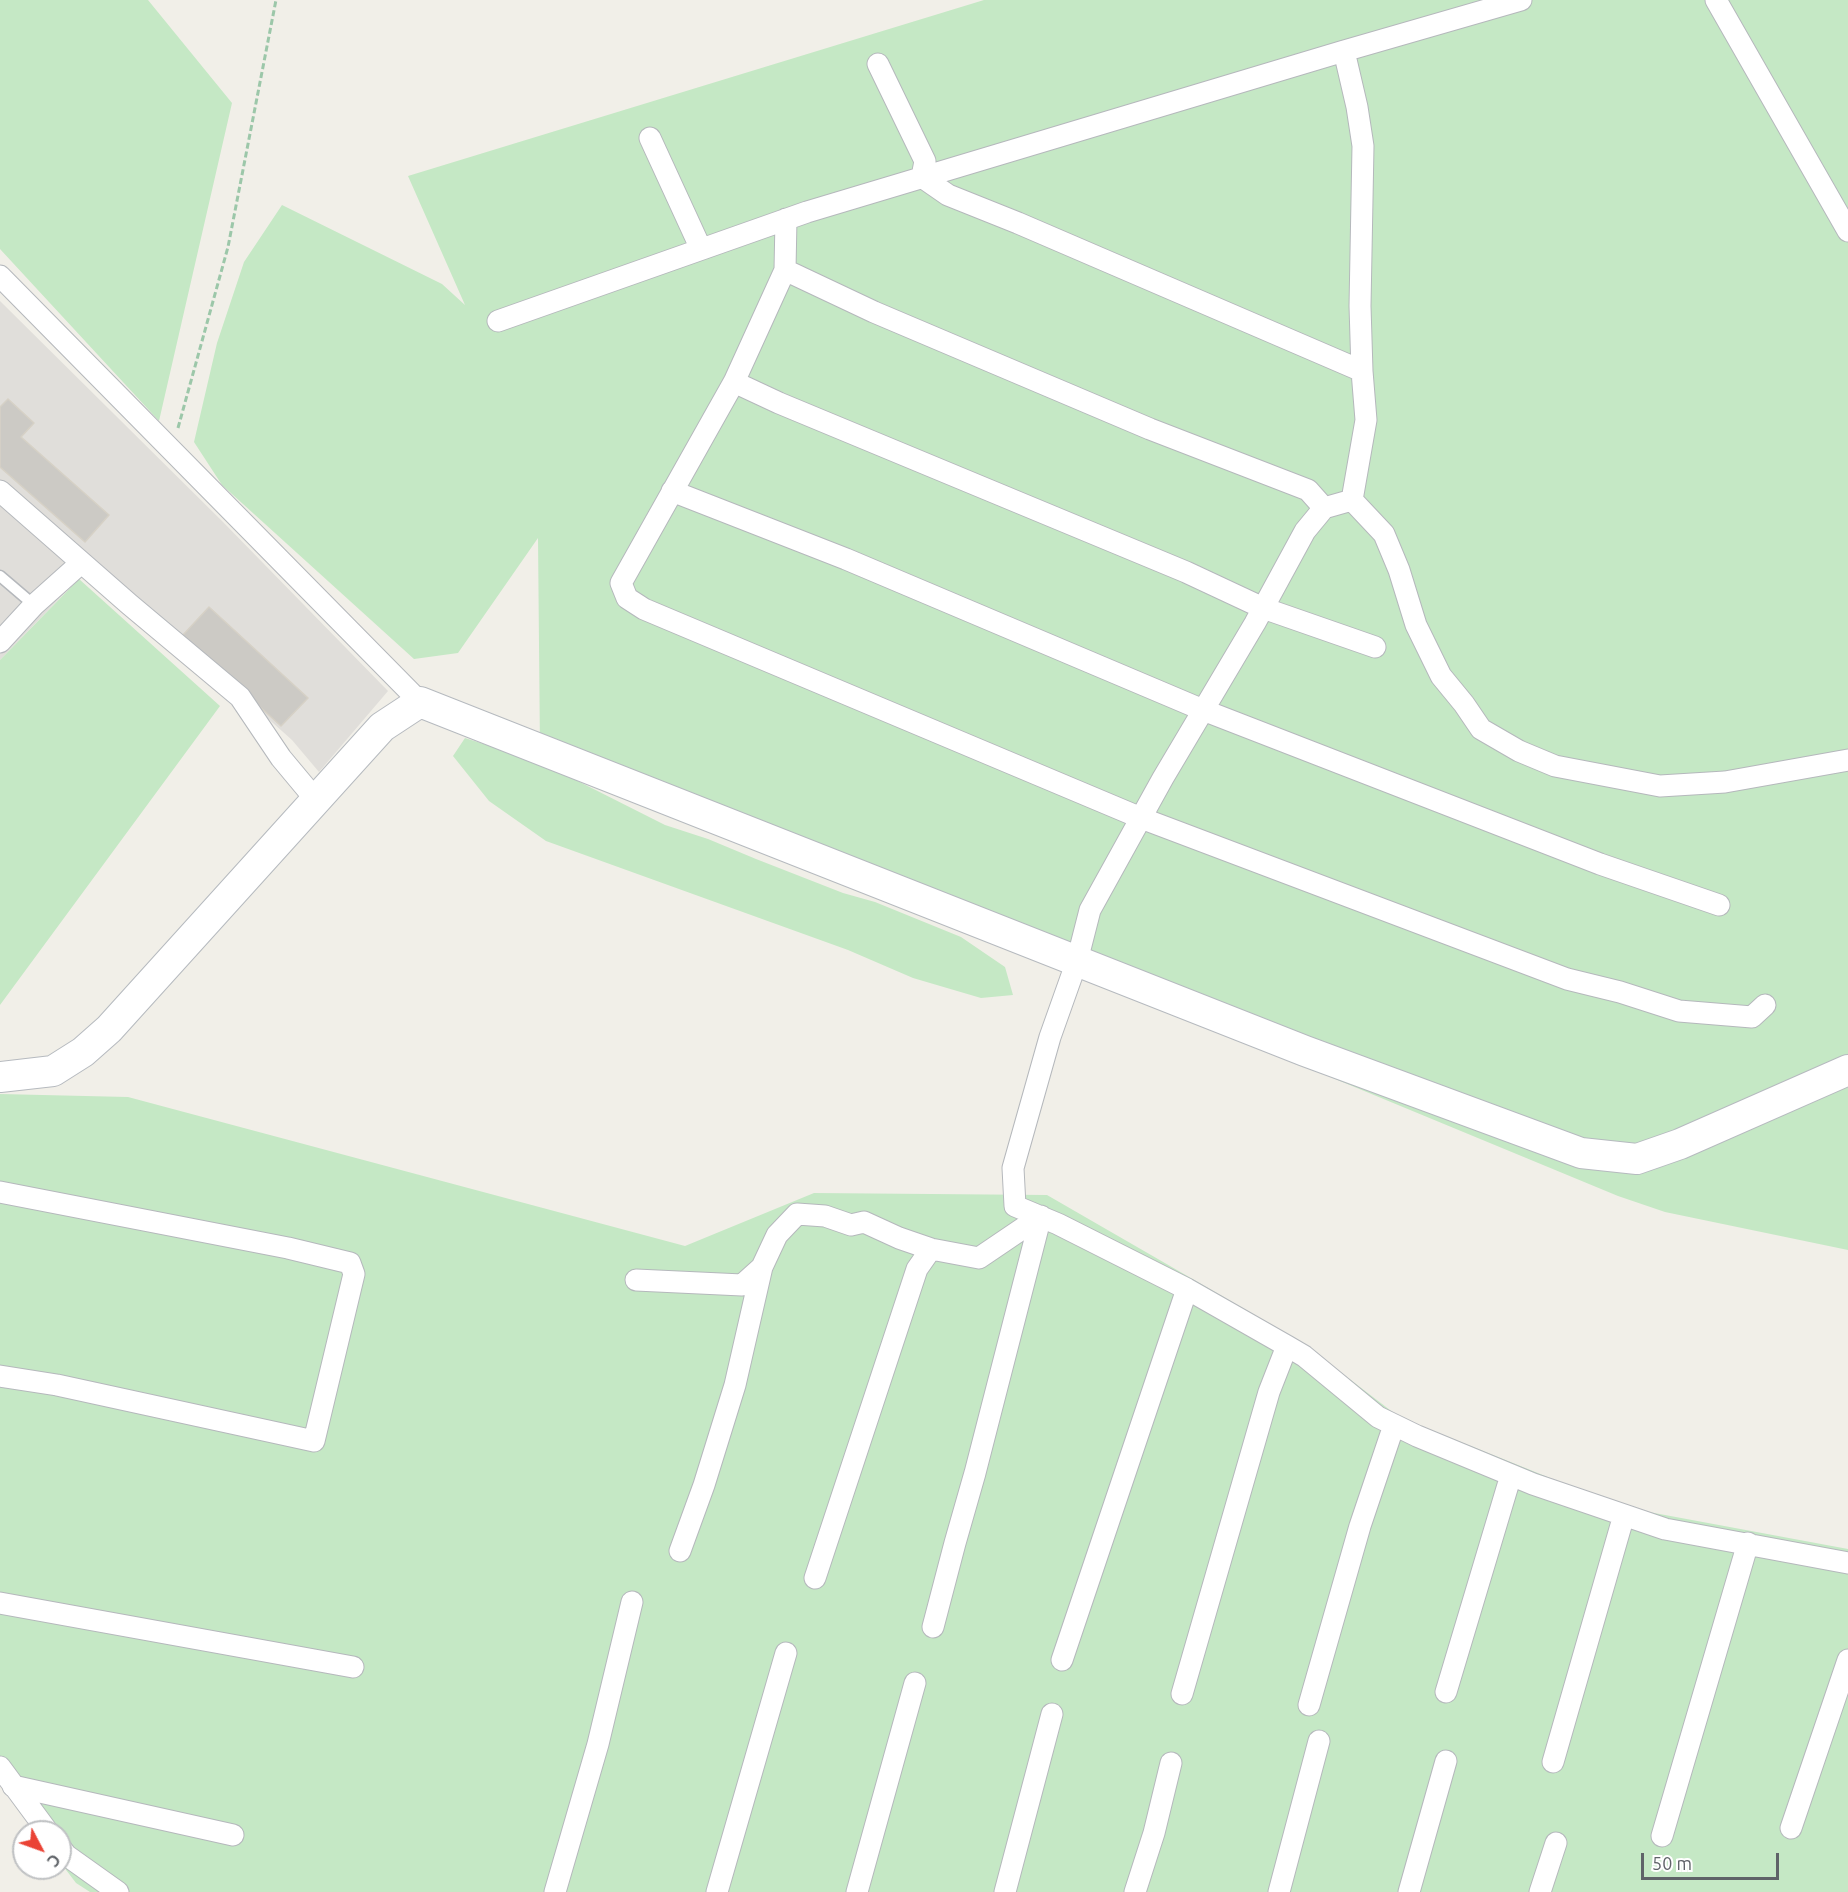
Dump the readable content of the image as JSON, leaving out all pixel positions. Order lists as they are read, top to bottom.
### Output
{
  "scale_bar": "50 m",
  "north": "bottom right"
}
